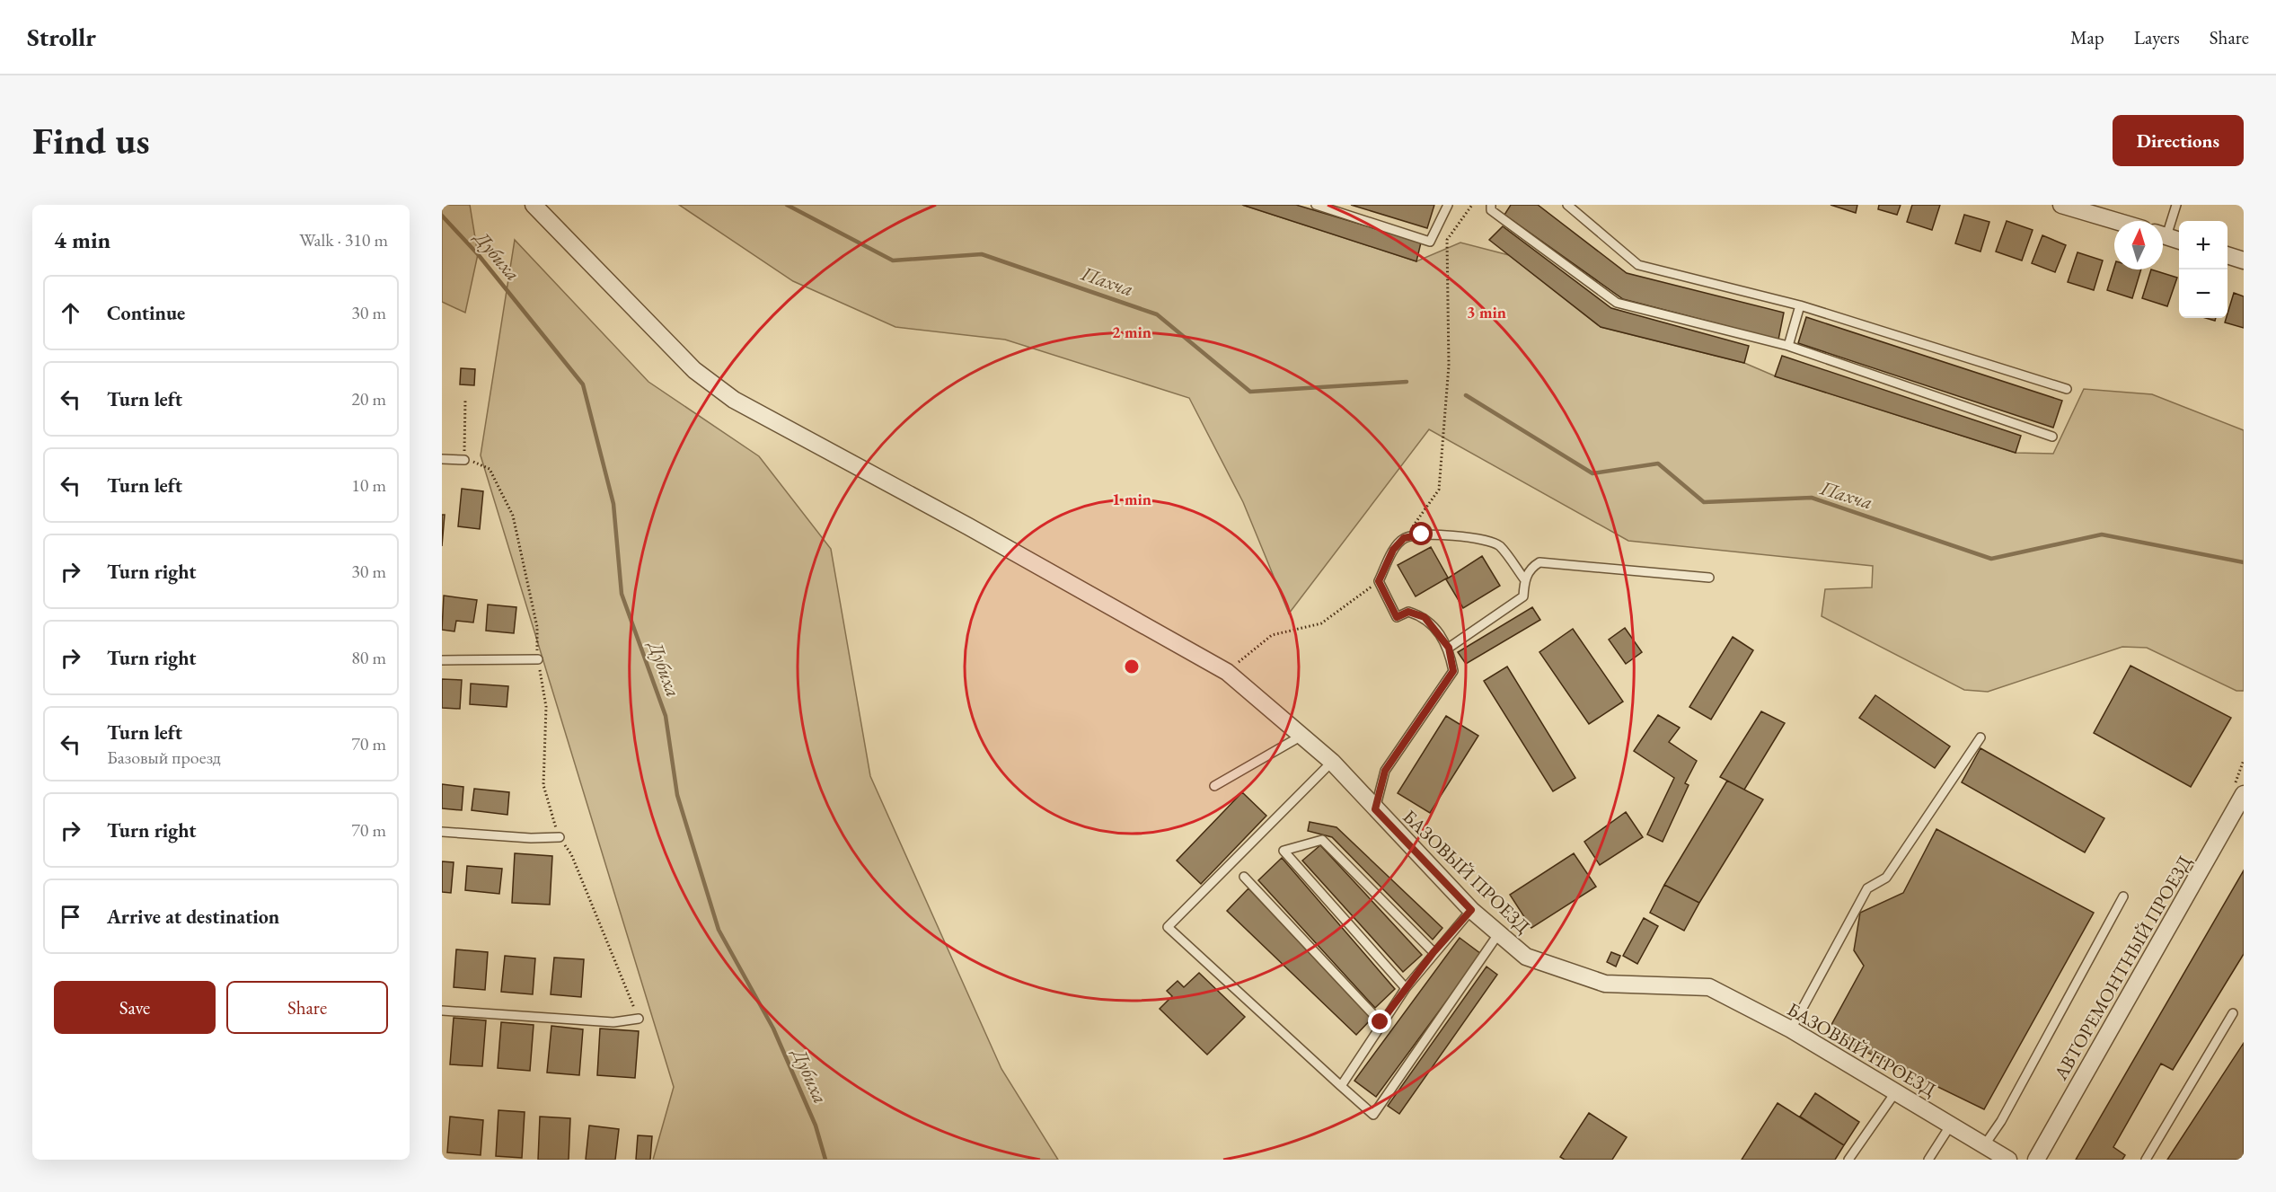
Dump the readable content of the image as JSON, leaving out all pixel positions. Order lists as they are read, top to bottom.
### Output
{
  "streets": {
    "street": ["БАЗОВЫЙ ПРОЕЗД", "АВТОРЕМОНТНЫЙ ПРОЕЗД"]
  },
  "water": ["Дубиха", "Пахча"],
  "north": "top",
  "page": {
    "header": "Strollr",
    "nav": ["Map", "Layers", "Share"],
    "buttons": [
      "Directions",
      ["Save", "Share"]
    ],
    "title": "Find us",
    "heading": ["4 min", "Walk · 310 m"],
    "map_buttons": ["+", "−"],
    "list": [
      ["Continue", "30 m"],
      ["Turn left", "20 m"],
      ["Turn left", "10 m"],
      ["Turn right", "30 m"],
      ["Turn right", "80 m"],
      ["Turn left", "Базовый проезд", "70 m"],
      ["Turn right", "70 m"],
      "Arrive at destination"
    ]
  },
  "rings": ["3 min", "2 min", "1 min"]
}
